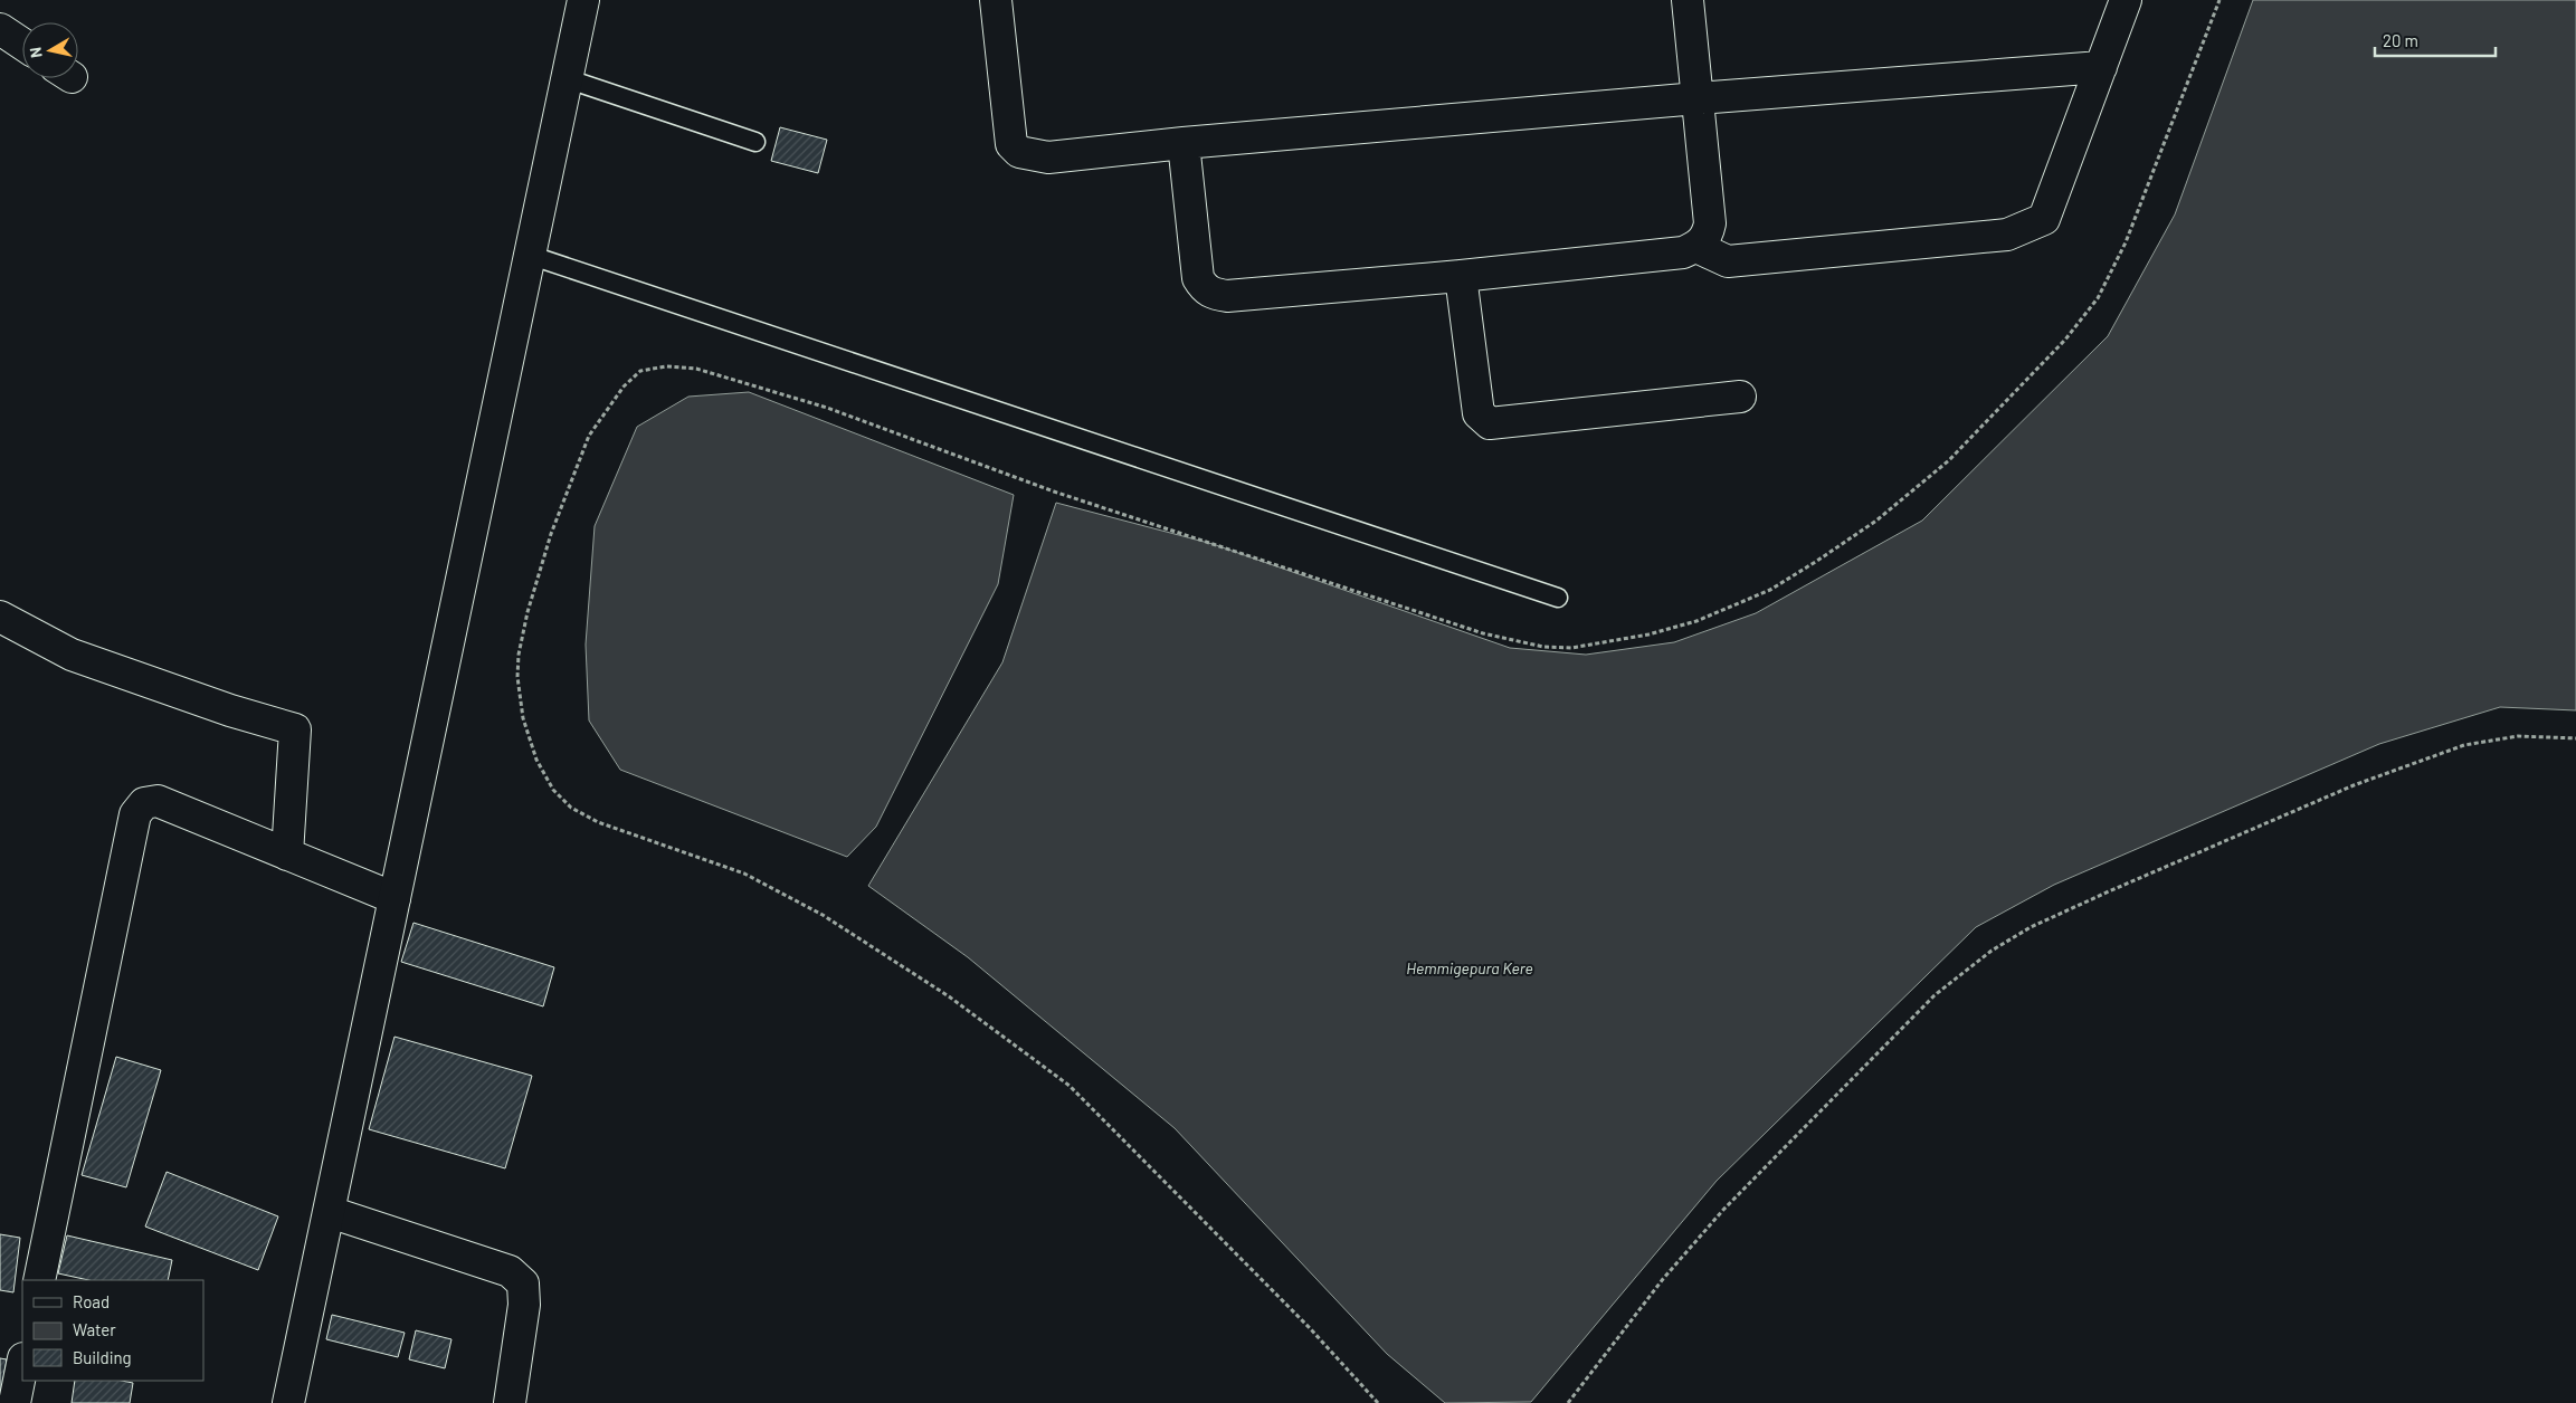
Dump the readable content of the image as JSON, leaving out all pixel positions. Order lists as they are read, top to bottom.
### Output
{
  "water": ["Hemmigepura Kere"],
  "legend": ["Road", "Water", "Building"],
  "scale_bar": "20 m",
  "north": "left"
}
